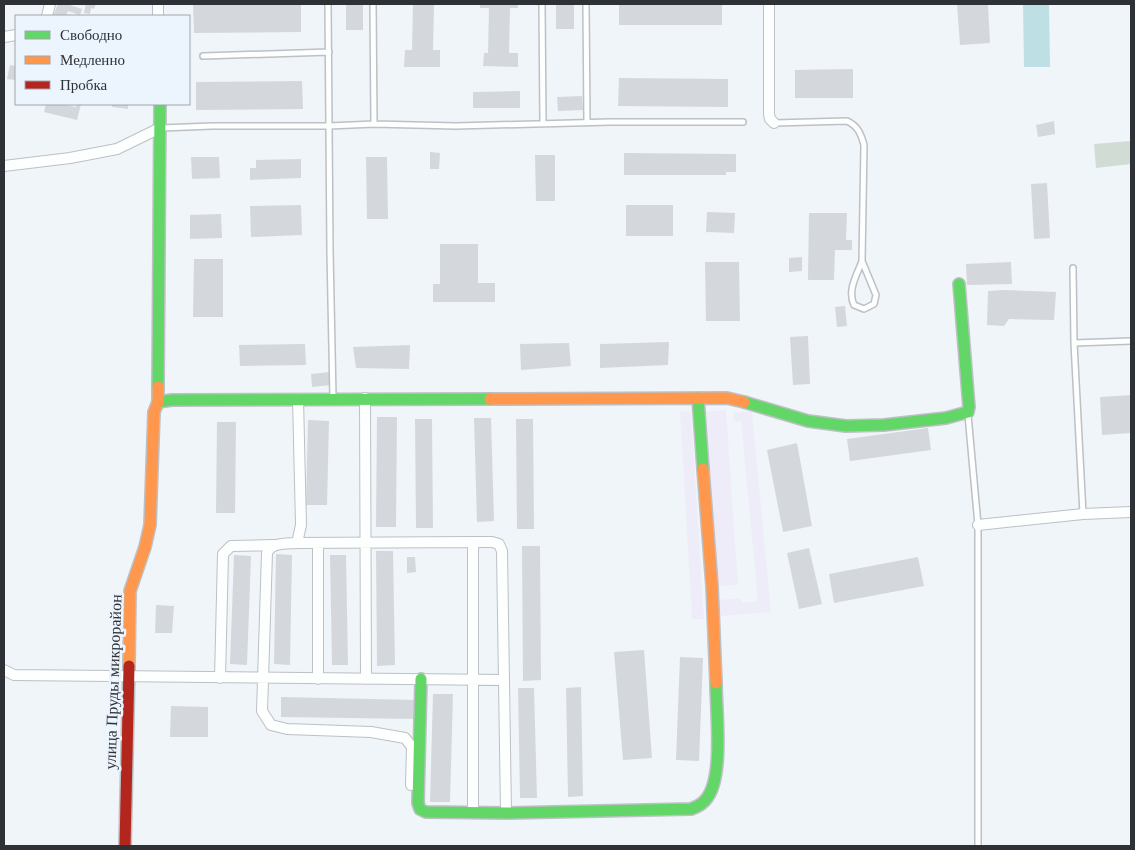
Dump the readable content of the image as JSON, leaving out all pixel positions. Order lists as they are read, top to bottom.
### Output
{
  "streets": {
    "street": ["улица Пруды микрорайон"]
  },
  "legend": ["Свободно", "Медленно", "Пробка"]
}
